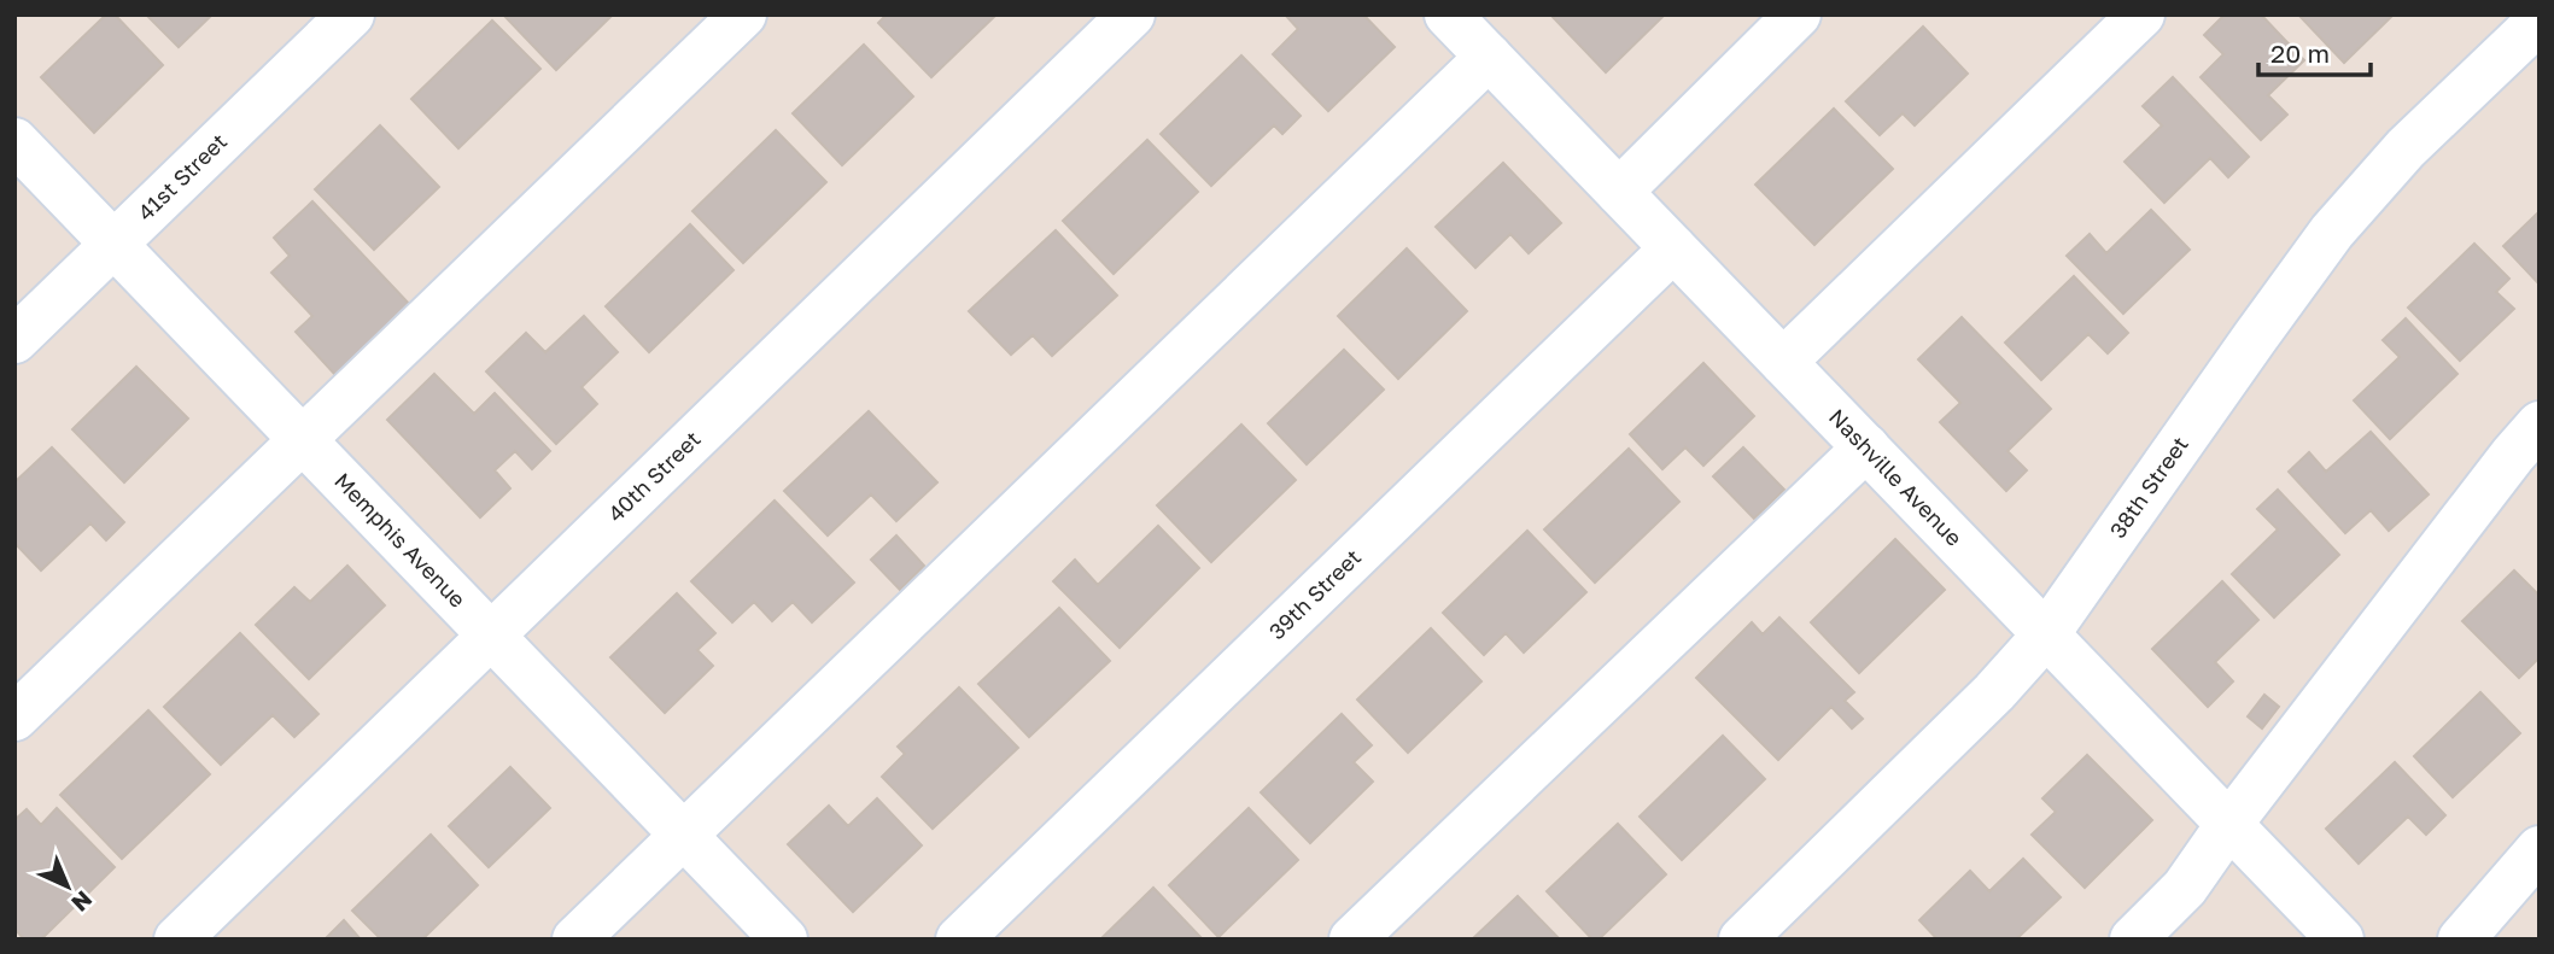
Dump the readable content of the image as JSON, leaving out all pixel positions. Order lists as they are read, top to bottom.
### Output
{
  "streets": {
    "street": [
      "41st Street",
      "Nashville Avenue",
      "40th Street",
      "38th Street",
      "Memphis Avenue",
      "39th Street"
    ]
  },
  "crossings": [
    ["41st Street", "Memphis Avenue"],
    ["Nashville Avenue", "38th Street"],
    ["Nashville Avenue", "39th Street"],
    ["40th Street", "Memphis Avenue"]
  ],
  "scale_bar": "20 m",
  "north": "bottom right"
}
